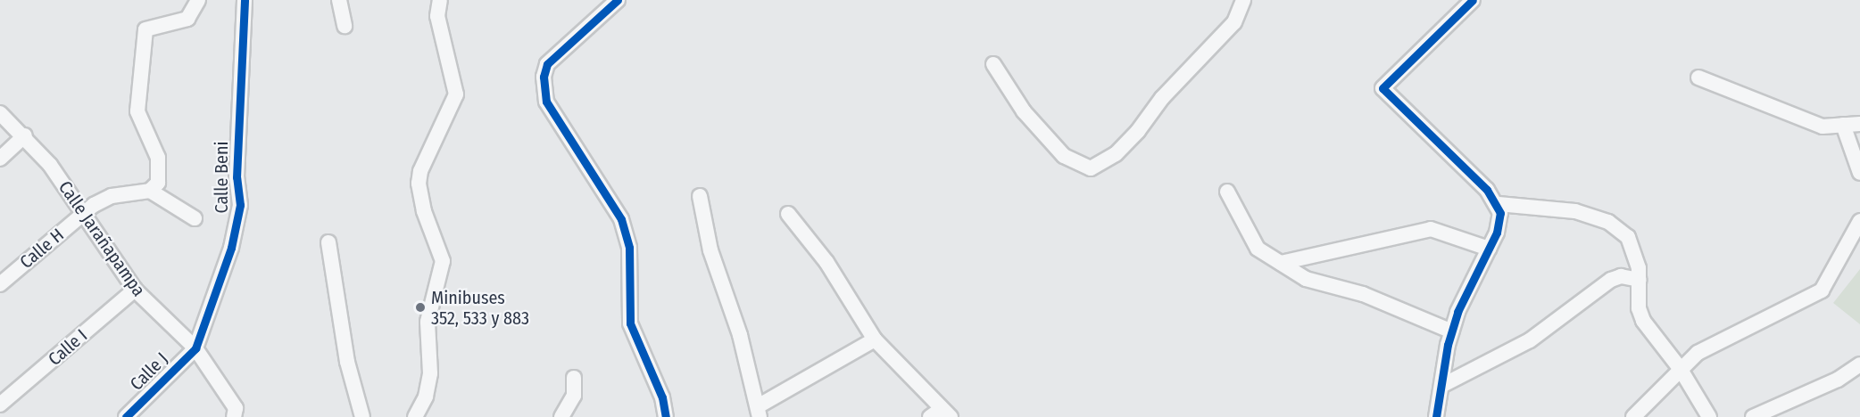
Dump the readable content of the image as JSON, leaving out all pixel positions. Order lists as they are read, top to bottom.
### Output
{
  "streets": {
    "street": [
      "Calle Beni",
      "Calle Jarañapampa",
      "Calle H",
      "Calle I",
      "Calle J"
    ]
  },
  "crossings": [
    ["Calle Beni", "Calle Jarañapampa"],
    ["Calle Beni", "Calle J"],
    ["Calle Jarañapampa", "Calle H"],
    ["Calle Jarañapampa", "Calle I"],
    ["Calle Jarañapampa", "Calle J"]
  ],
  "places": ["Minibuses 352, 533 y 883"]
}
